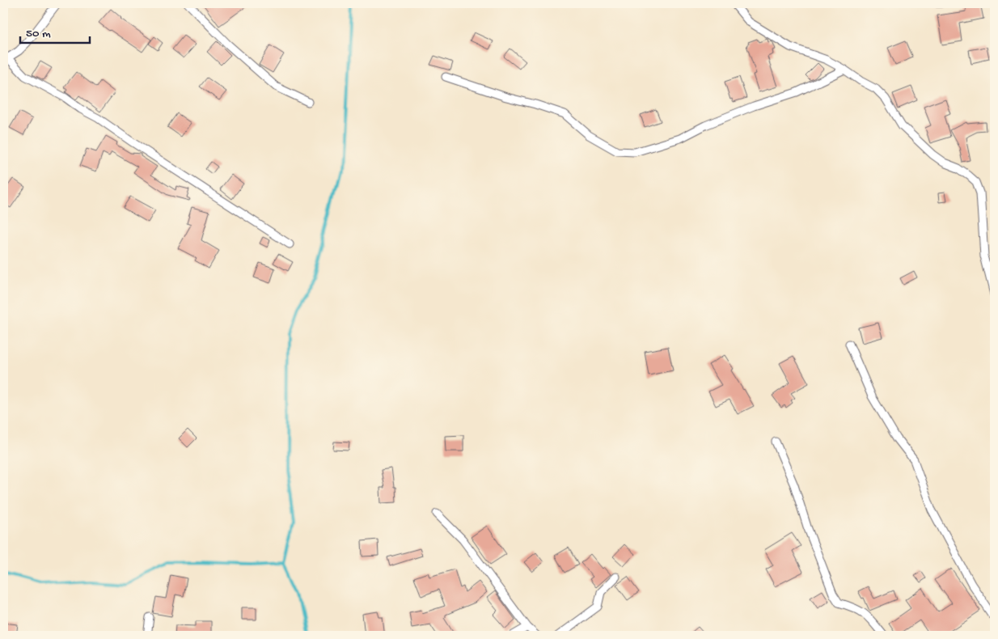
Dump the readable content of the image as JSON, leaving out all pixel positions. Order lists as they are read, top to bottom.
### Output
{
  "scale_bar": "50 m"
}
